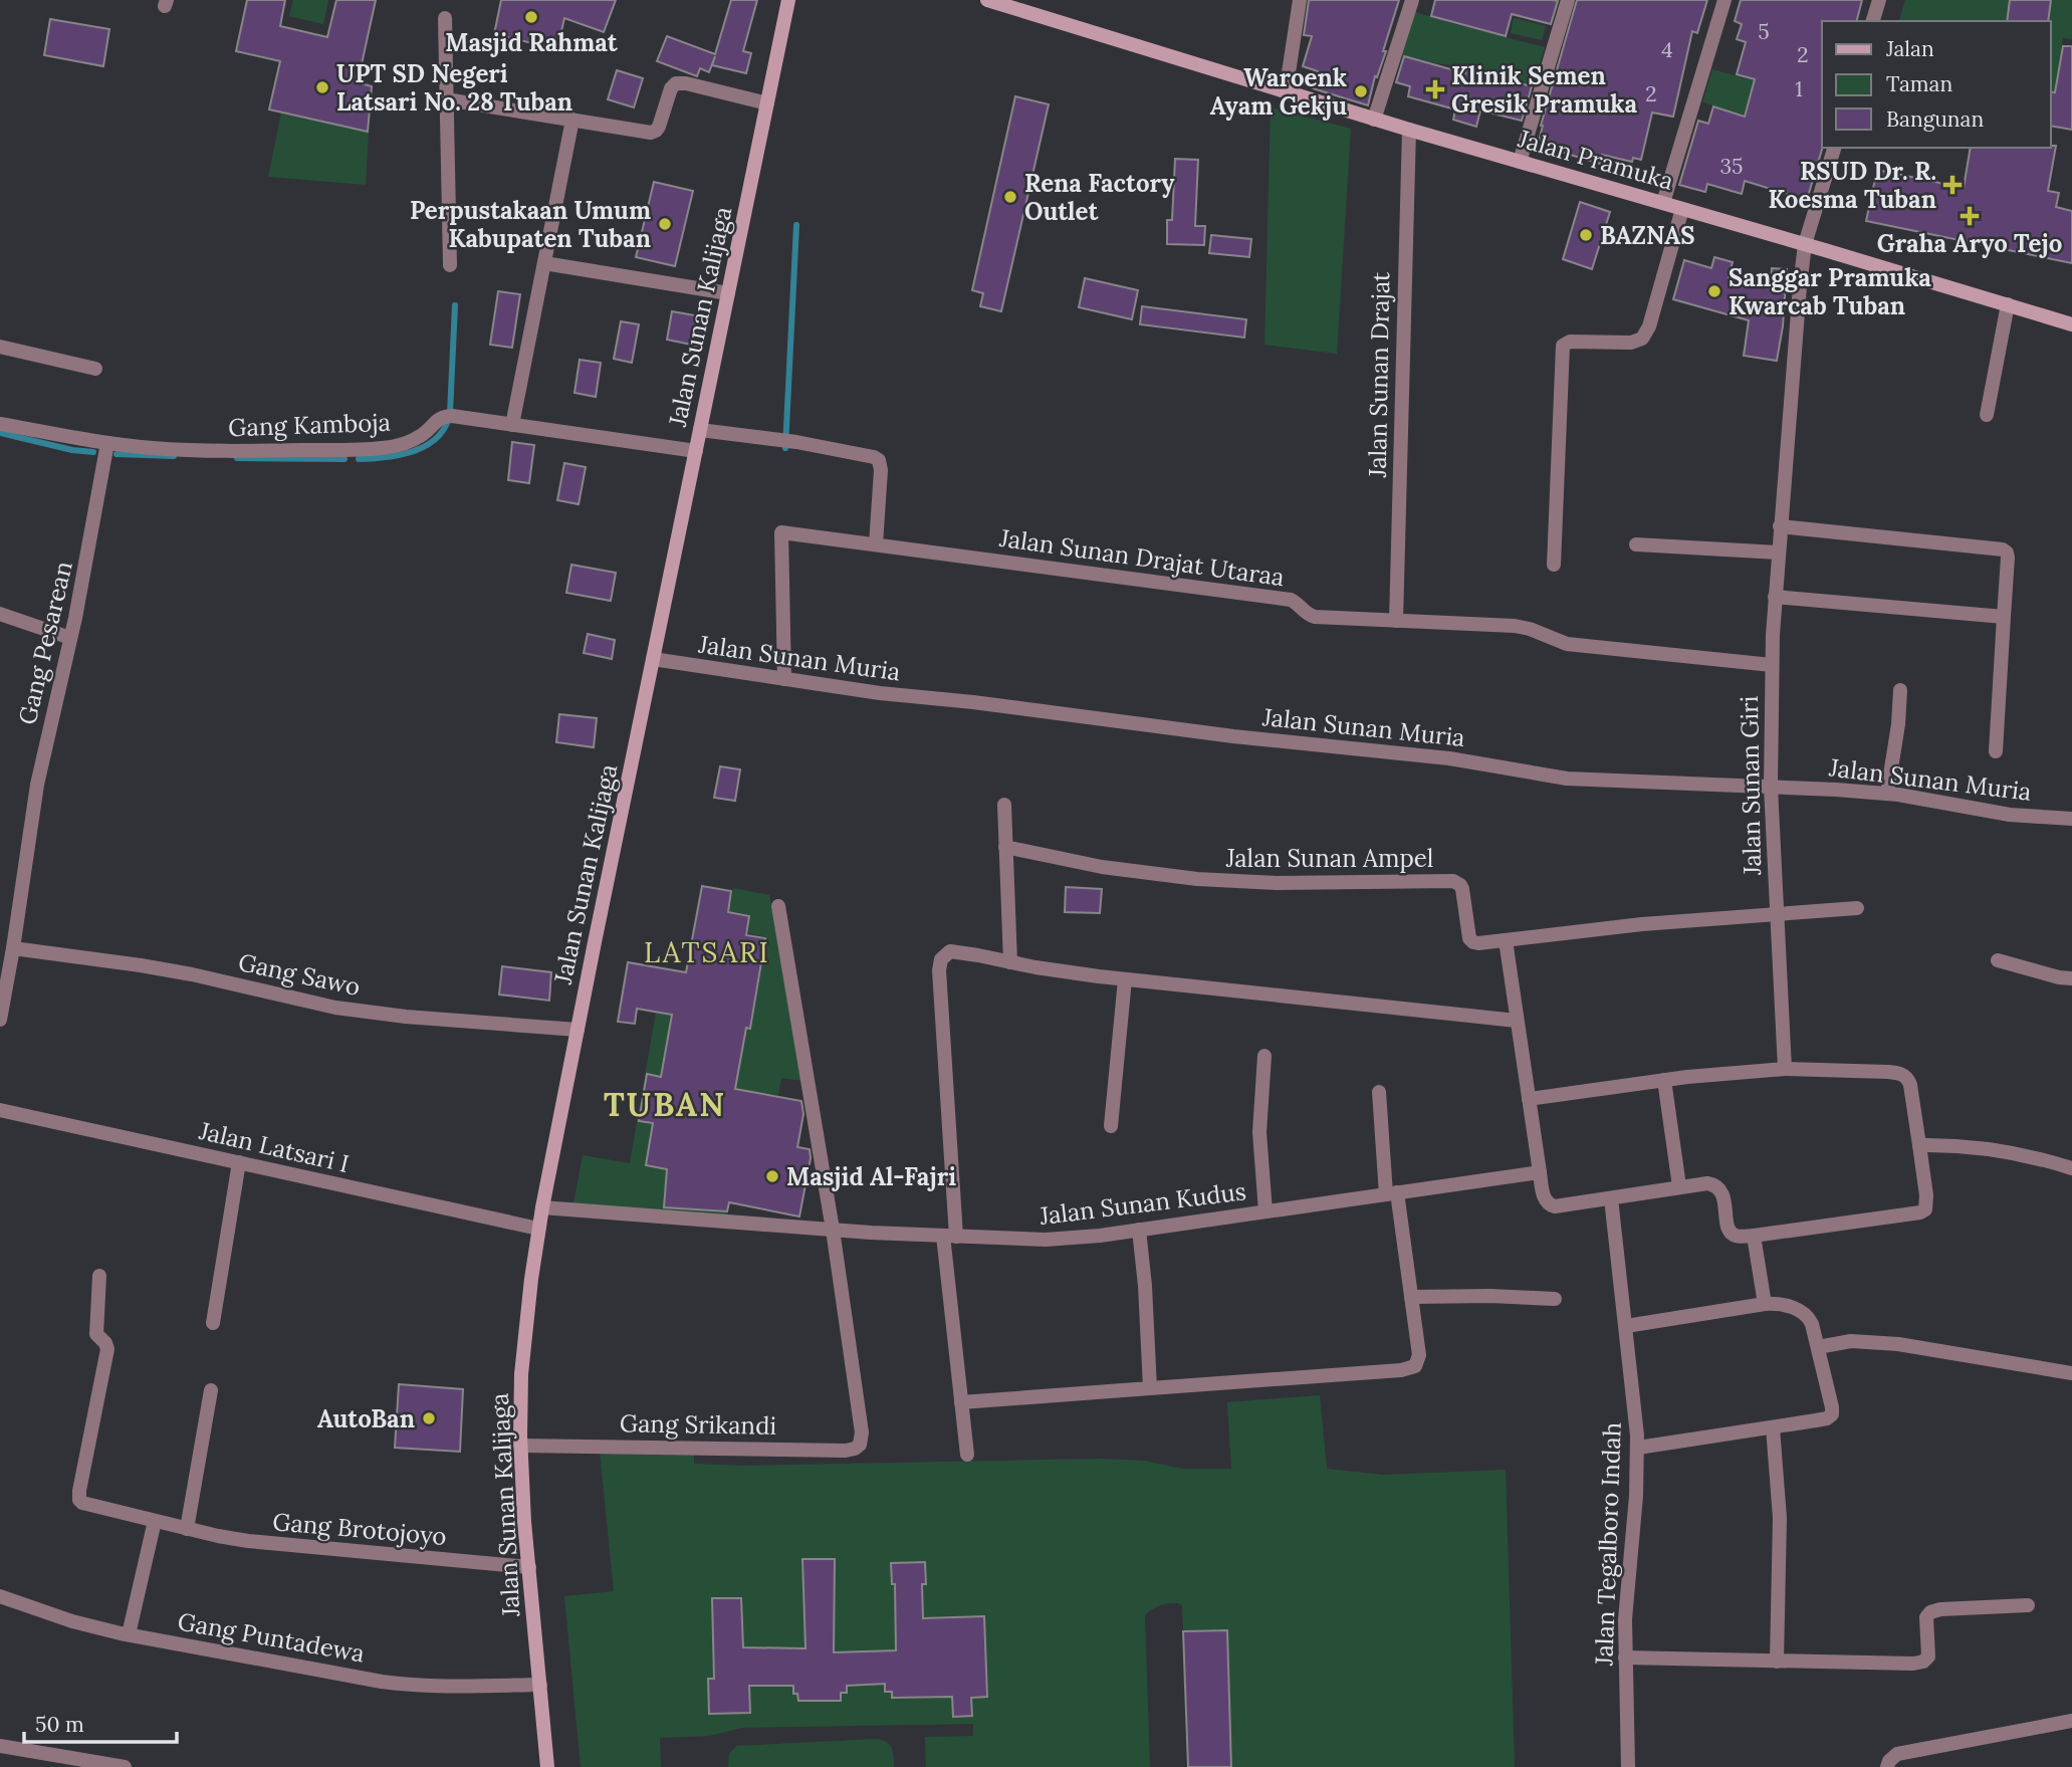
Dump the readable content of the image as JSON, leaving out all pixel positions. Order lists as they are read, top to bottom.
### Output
{
  "streets": {
    "main road": ["Jalan Pramuka", "Jalan Sunan Kalijaga"],
    "street": [
      "Jalan Sunan Drajat",
      "Gang Kamboja",
      "Jalan Sunan Drajat Utaraa",
      "Gang Pesarean",
      "Jalan Sunan Muria",
      "Jalan Sunan Giri",
      "Jalan Sunan Ampel",
      "Gang Sawo",
      "Jalan Latsari I",
      "Jalan Sunan Kudus",
      "Gang Srikandi",
      "Gang Brotojoyo",
      "Jalan Tegalboro Indah",
      "Gang Puntadewa"
    ]
  },
  "crossings": [
    ["Jalan Pramuka", "Jalan Sunan Drajat"],
    ["Jalan Pramuka", "Jalan Sunan Giri"],
    ["Jalan Sunan Kalijaga", "Gang Kamboja"],
    ["Jalan Sunan Kalijaga", "Jalan Sunan Muria"],
    ["Jalan Sunan Kalijaga", "Gang Sawo"],
    ["Jalan Sunan Kalijaga", "Jalan Latsari I"],
    ["Jalan Sunan Kalijaga", "Jalan Sunan Kudus"],
    ["Jalan Sunan Kalijaga", "Gang Srikandi"],
    ["Jalan Sunan Kalijaga", "Gang Brotojoyo"],
    ["Jalan Sunan Kalijaga", "Gang Puntadewa"],
    ["Jalan Sunan Drajat", "Jalan Sunan Drajat Utaraa"],
    ["Gang Kamboja", "Gang Pesarean"],
    ["Jalan Sunan Drajat Utaraa", "Jalan Sunan Muria"],
    ["Jalan Sunan Drajat Utaraa", "Jalan Sunan Giri"],
    ["Gang Pesarean", "Gang Sawo"],
    ["Jalan Sunan Muria", "Jalan Sunan Giri"],
    ["Jalan Sunan Giri", "Jalan Sunan Ampel"],
    ["Jalan Sunan Kudus", "Gang Srikandi"]
  ],
  "districts": ["LATSARI", "TUBAN"],
  "places": {
    "other": [
      "Masjid Rahmat",
      "UPT SD Negeri Latsari No. 28 Tuban",
      "Waroenk Ayam Gekju",
      "Rena Factory Outlet",
      "Perpustakaan Umum Kabupaten Tuban",
      "BAZNAS",
      "Sanggar Pramuka Kwarcab Tuban",
      "Masjid Al-Fajri",
      "AutoBan"
    ],
    "health": ["Klinik Semen Gresik Pramuka", "RSUD Dr. R. Koesma Tuban", "Graha Aryo Tejo"]
  },
  "house_numbers": [
    "5",
    "4",
    "2",
    "1",
    "2",
    "35"
  ],
  "legend": ["Jalan", "Taman", "Bangunan"],
  "scale_bar": "50 m"
}
